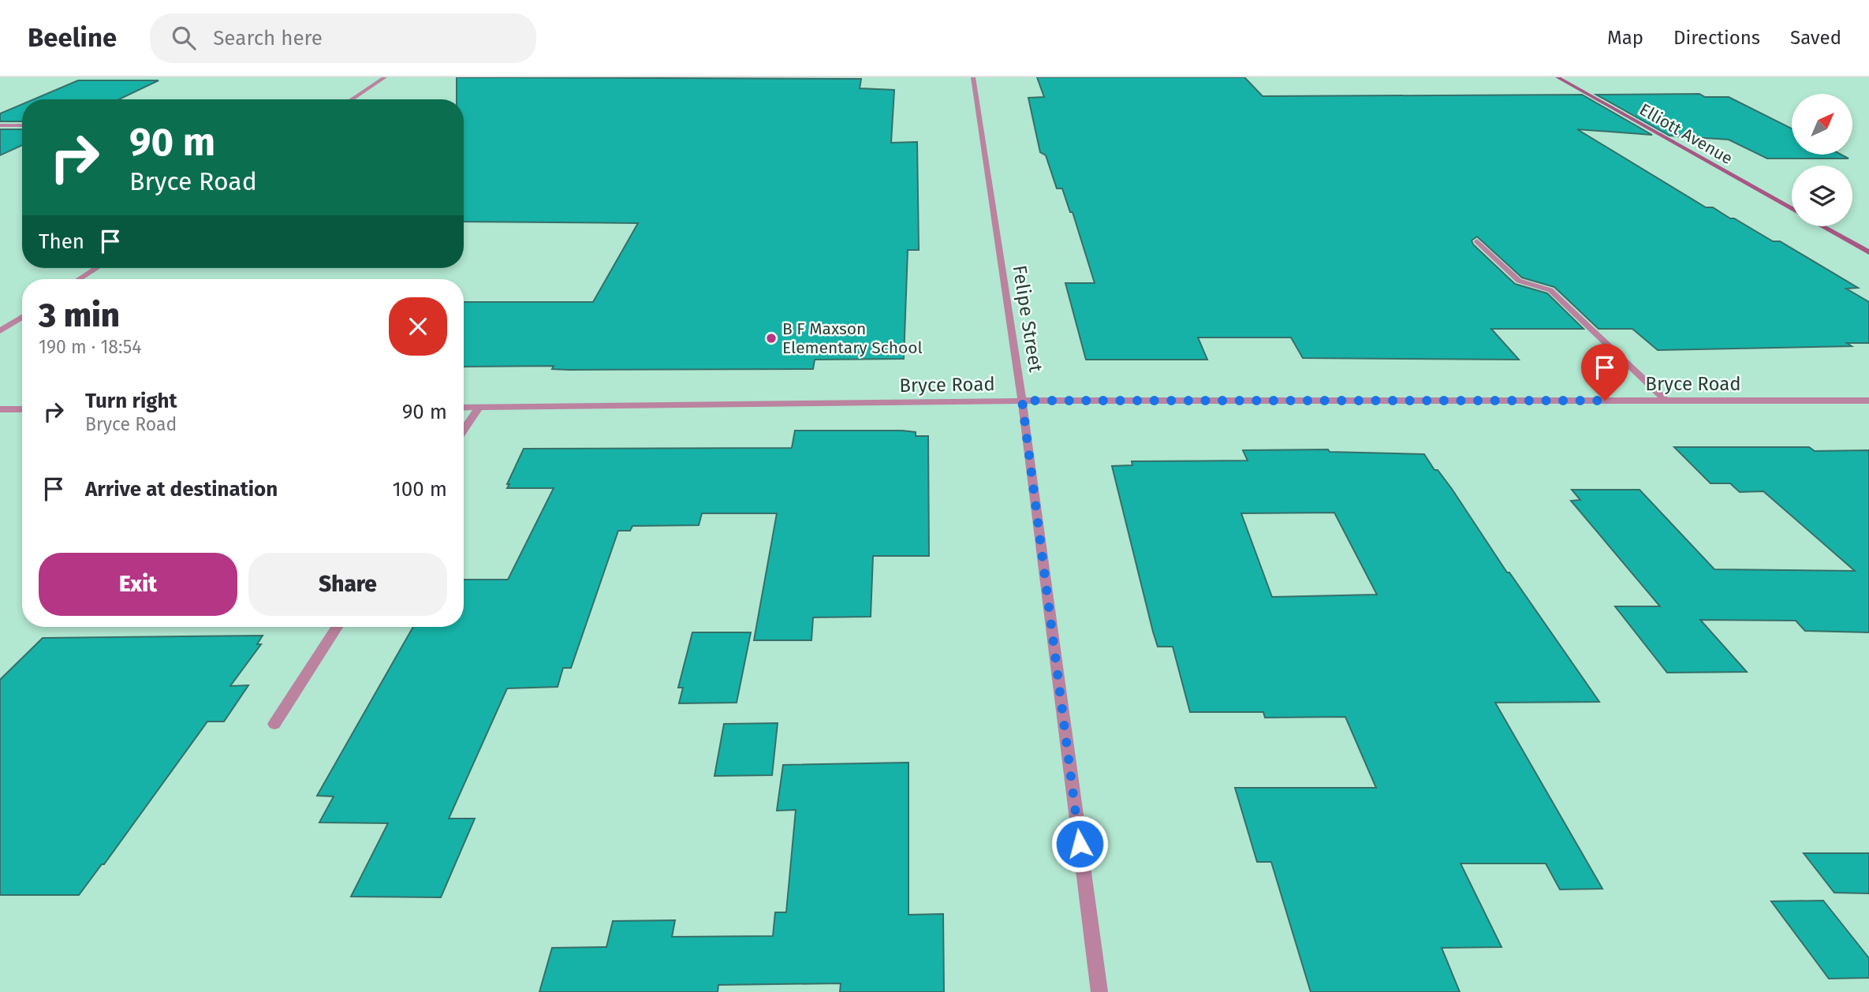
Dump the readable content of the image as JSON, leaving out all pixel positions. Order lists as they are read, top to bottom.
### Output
{
  "streets": {
    "street": ["Elliott Avenue", "Felipe Street", "Bryce Road"]
  },
  "crossings": [
    ["Felipe Street", "Bryce Road"]
  ],
  "places": ["B F Maxson Elementary School"],
  "north": "top right",
  "page": {
    "header": "Beeline",
    "search": "Search here",
    "nav": ["Map", "Directions", "Saved"],
    "turn": ["90 m", "Bryce Road"],
    "then": "Then",
    "heading": ["3 min", "190 m · 18:54"],
    "list": [
      {
        "name": "Turn right",
        "note": "Bryce Road",
        "value": "90 m"
      },
      {
        "name": "Arrive at destination",
        "value": "100 m"
      }
    ],
    "buttons": ["Exit", "Share"]
  }
}
